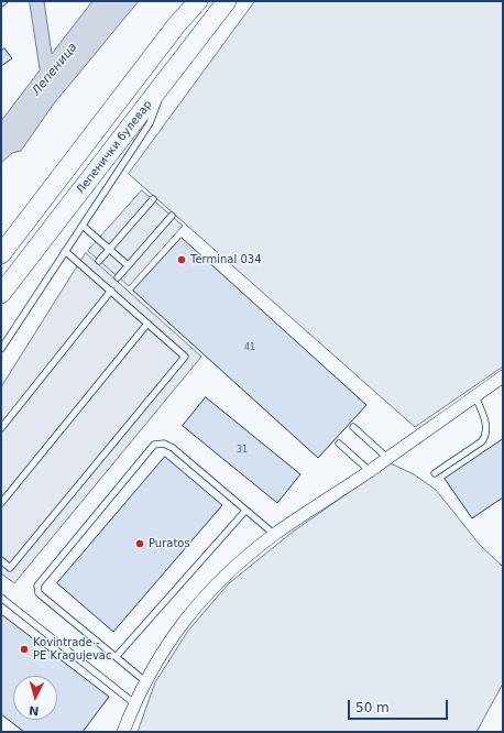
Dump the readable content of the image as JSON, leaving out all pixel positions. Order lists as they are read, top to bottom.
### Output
{
  "streets": {
    "main road": ["Лепенички булевар"]
  },
  "water": ["Лепеница"],
  "places": ["Terminal 034", "Puratos", "Kovintrade - PE Kragujevac"],
  "house_numbers": ["41", "31"],
  "scale_bar": "50 m",
  "north": "bottom"
}
